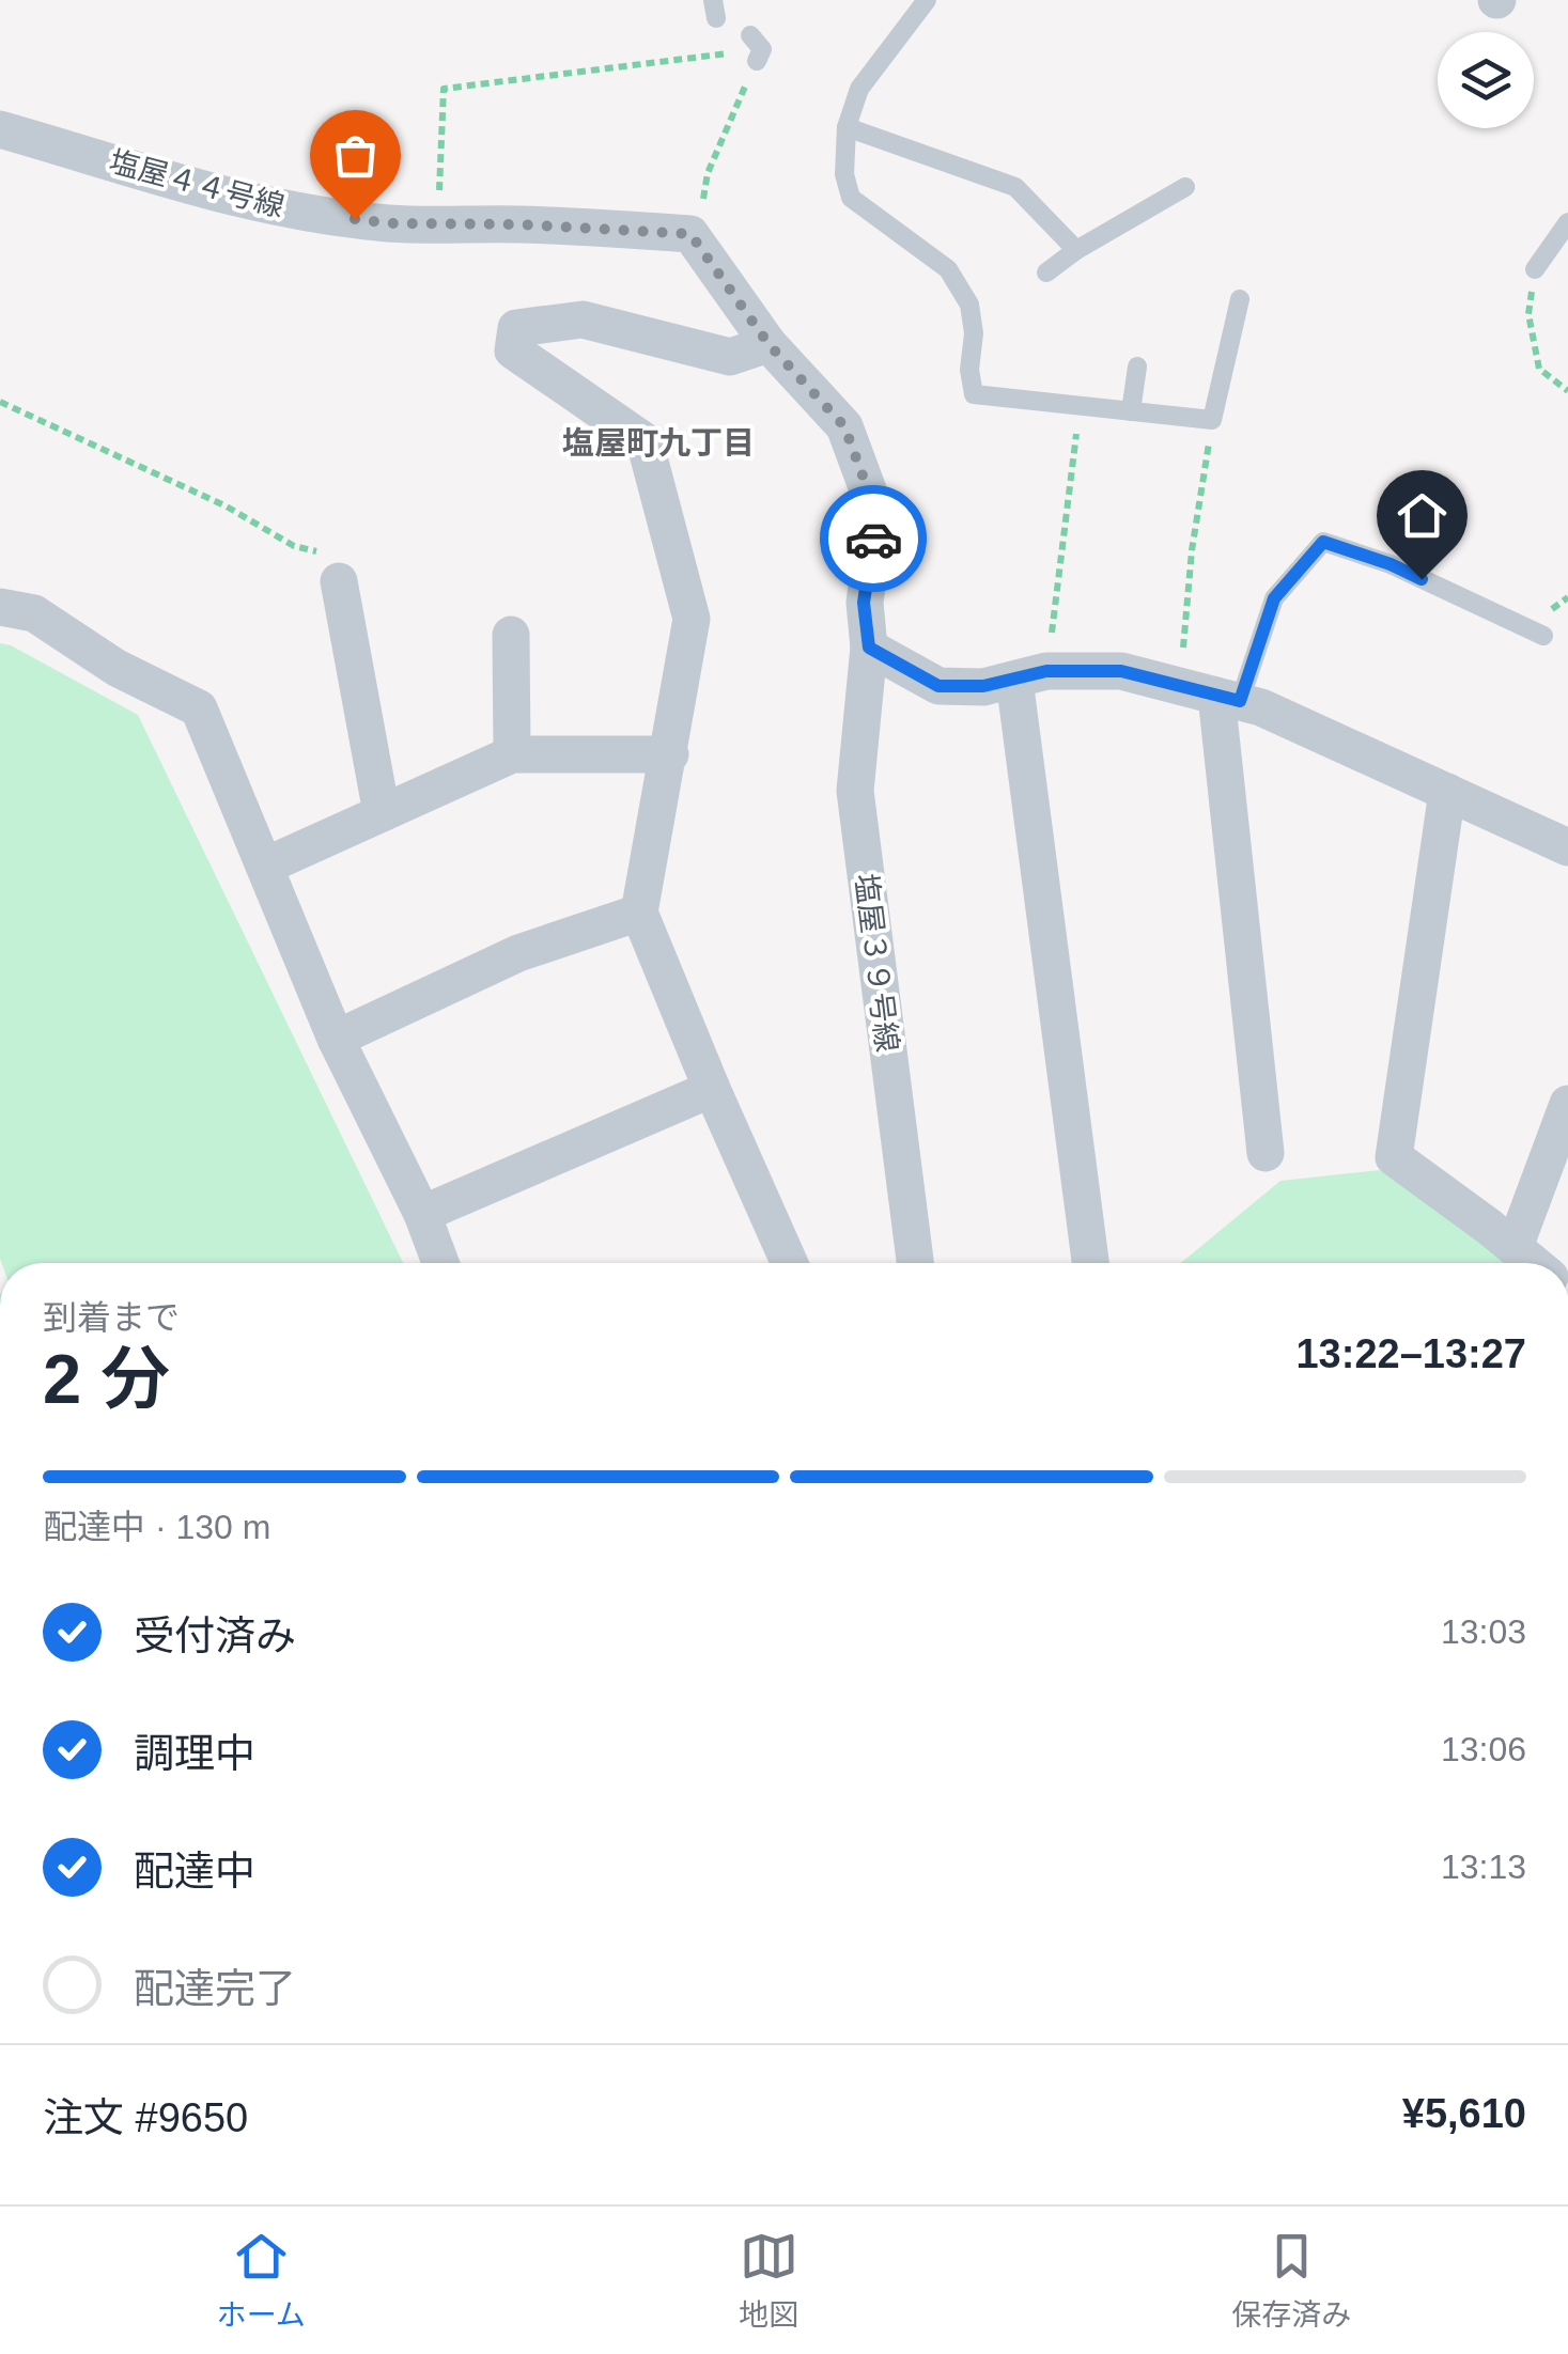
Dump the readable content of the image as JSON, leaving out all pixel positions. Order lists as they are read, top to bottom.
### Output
{
  "streets": {
    "street": ["塩屋４４号線", "塩屋３９号線"]
  },
  "districts": ["塩屋町九丁目"],
  "page": {
    "heading": ["2 分", "到着まで", "13:22–13:27"],
    "panel": ["注文 #9650", "¥5,610"],
    "bar": "配達中 · 130 m",
    "list": [
      ["受付済み", "13:03"],
      ["調理中", "13:06"],
      ["配達中", "13:13"],
      "配達完了"
    ],
    "tabs": ["ホーム", "地図", "保存済み"]
  }
}
